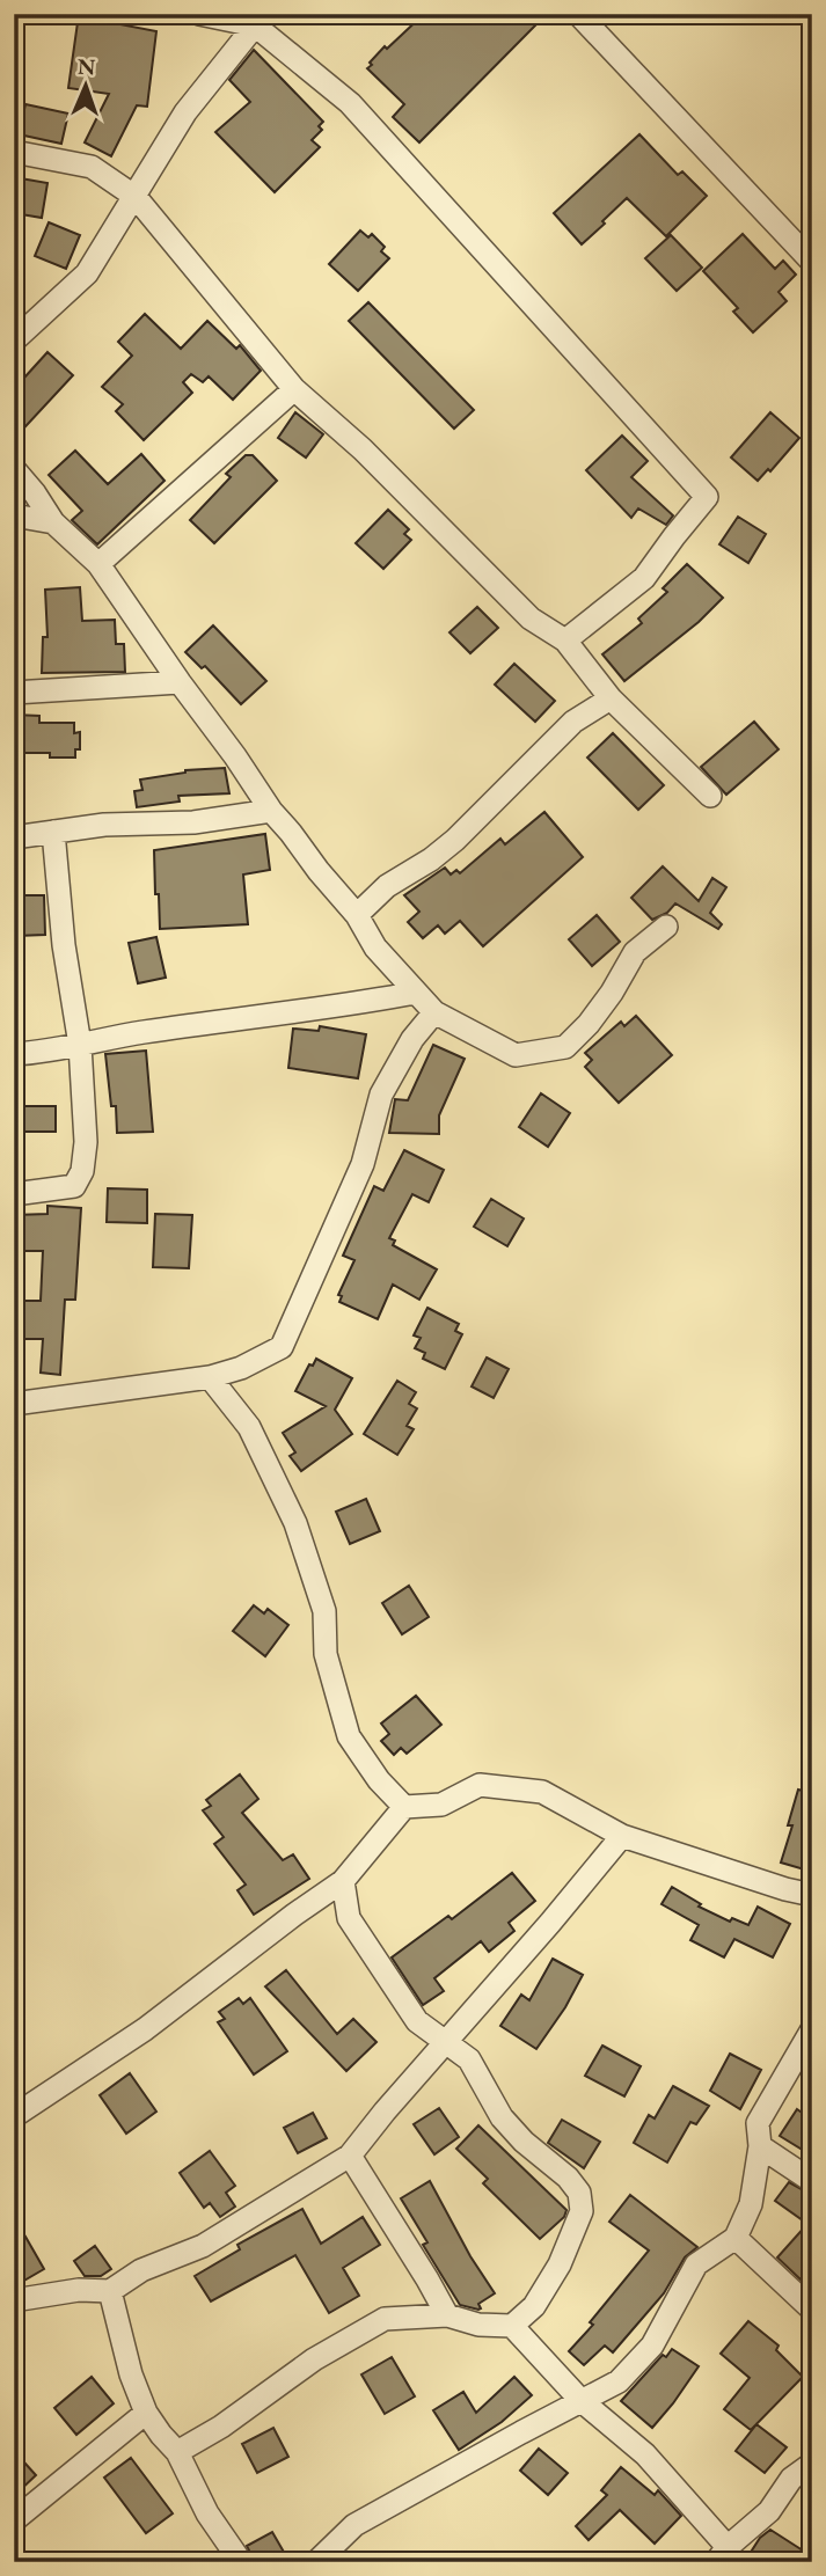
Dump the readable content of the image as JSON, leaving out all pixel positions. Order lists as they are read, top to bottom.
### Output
{
  "north": "top"
}
